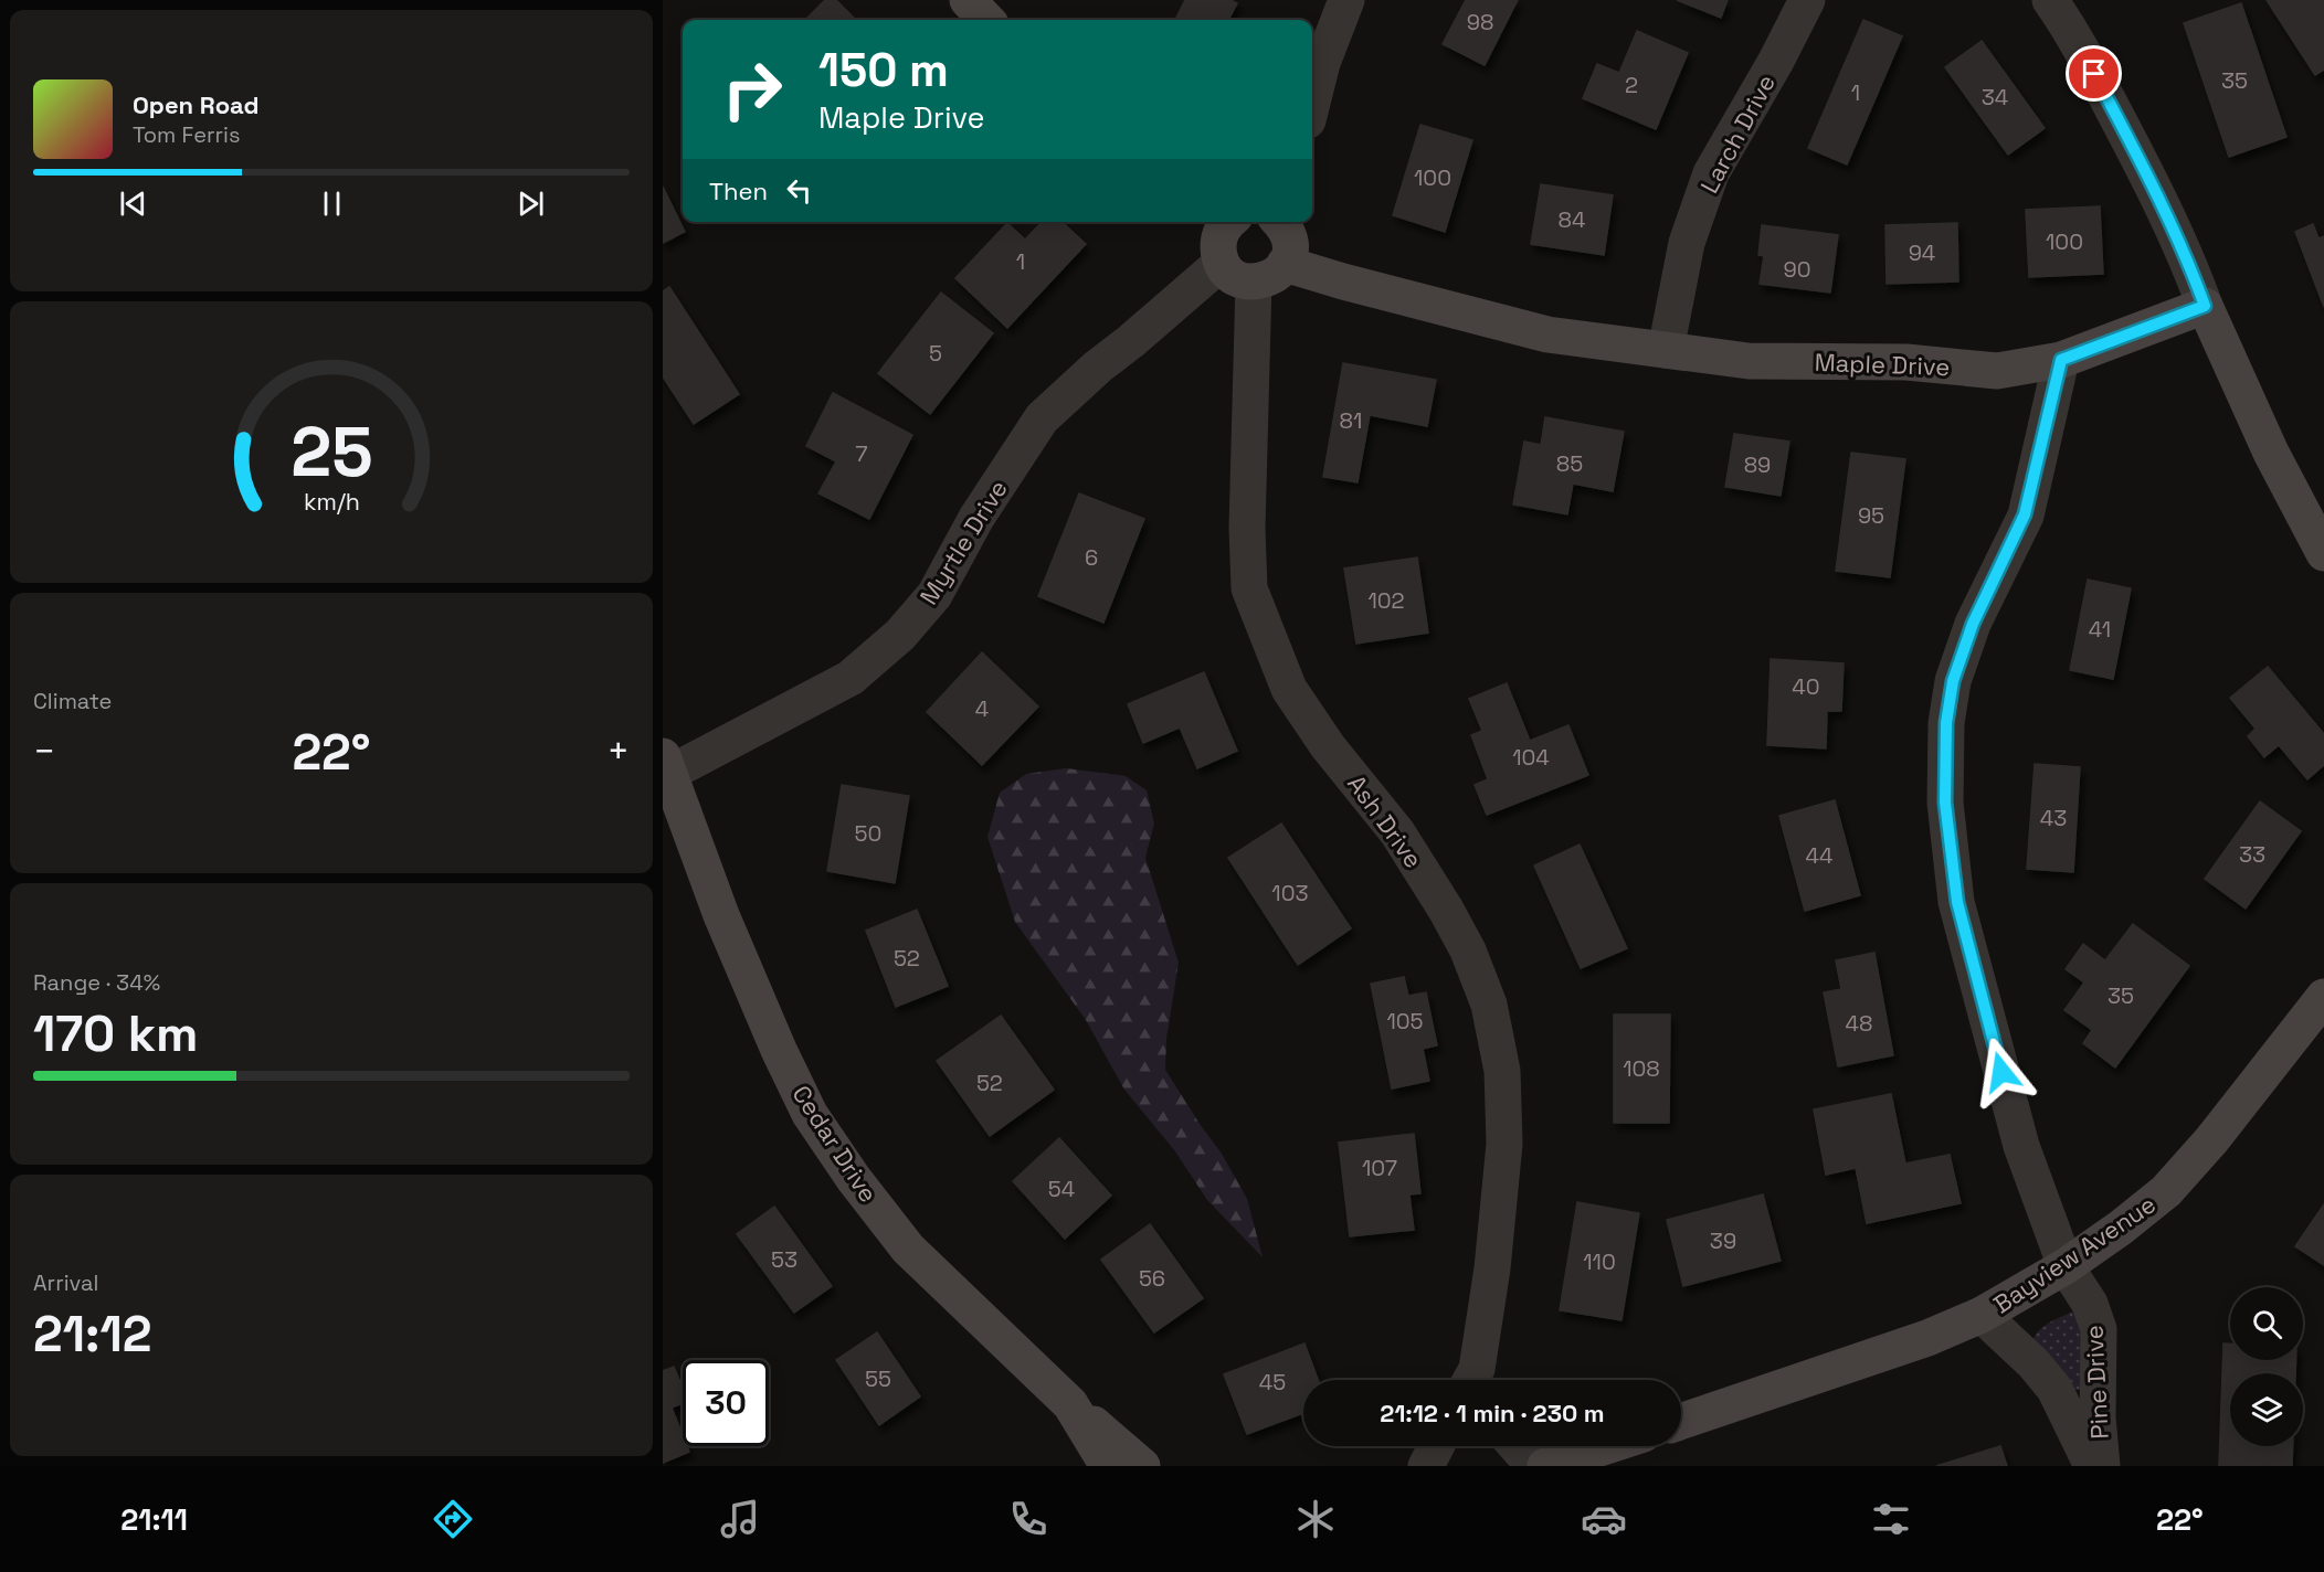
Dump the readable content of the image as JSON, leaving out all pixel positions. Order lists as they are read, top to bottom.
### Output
{
  "streets": {
    "street": [
      "Larch Drive",
      "Maple Drive",
      "Myrtle Drive",
      "Ash Drive",
      "Cedar Drive",
      "Bayview Avenue",
      "Pine Drive"
    ]
  },
  "crossings": [
    ["Larch Drive", "Maple Drive"],
    ["Maple Drive", "Pine Drive"],
    ["Myrtle Drive", "Cedar Drive"],
    ["Bayview Avenue", "Pine Drive"]
  ],
  "house_numbers": [
    "98",
    "35",
    "2",
    "1",
    "34",
    "100",
    "84",
    "100",
    "94",
    "1",
    "90",
    "5",
    "81",
    "7",
    "85",
    "89",
    "95",
    "6",
    "102",
    "41",
    "40",
    "4",
    "104",
    "43",
    "50",
    "33",
    "44",
    "103",
    "52",
    "35",
    "105",
    "48",
    "108",
    "52",
    "107",
    "54",
    "39",
    "53",
    "110",
    "56",
    "55",
    "45"
  ],
  "page": {
    "turn": ["150 m", "Maple Drive"],
    "song": ["Open Road", "Tom Ferris"],
    "then": "Then",
    "tile": [
      "Climate",
      ["Range · 34%", "170 km"],
      ["Arrival", "21:12"]
    ],
    "heat": ["−", "22°", "+"],
    "limit": "30",
    "trip": "21:12 · 1 min · 230 m",
    "tabs": ["21:11", "22°"],
    "gauge": ["25", "km/h"]
  }
}
